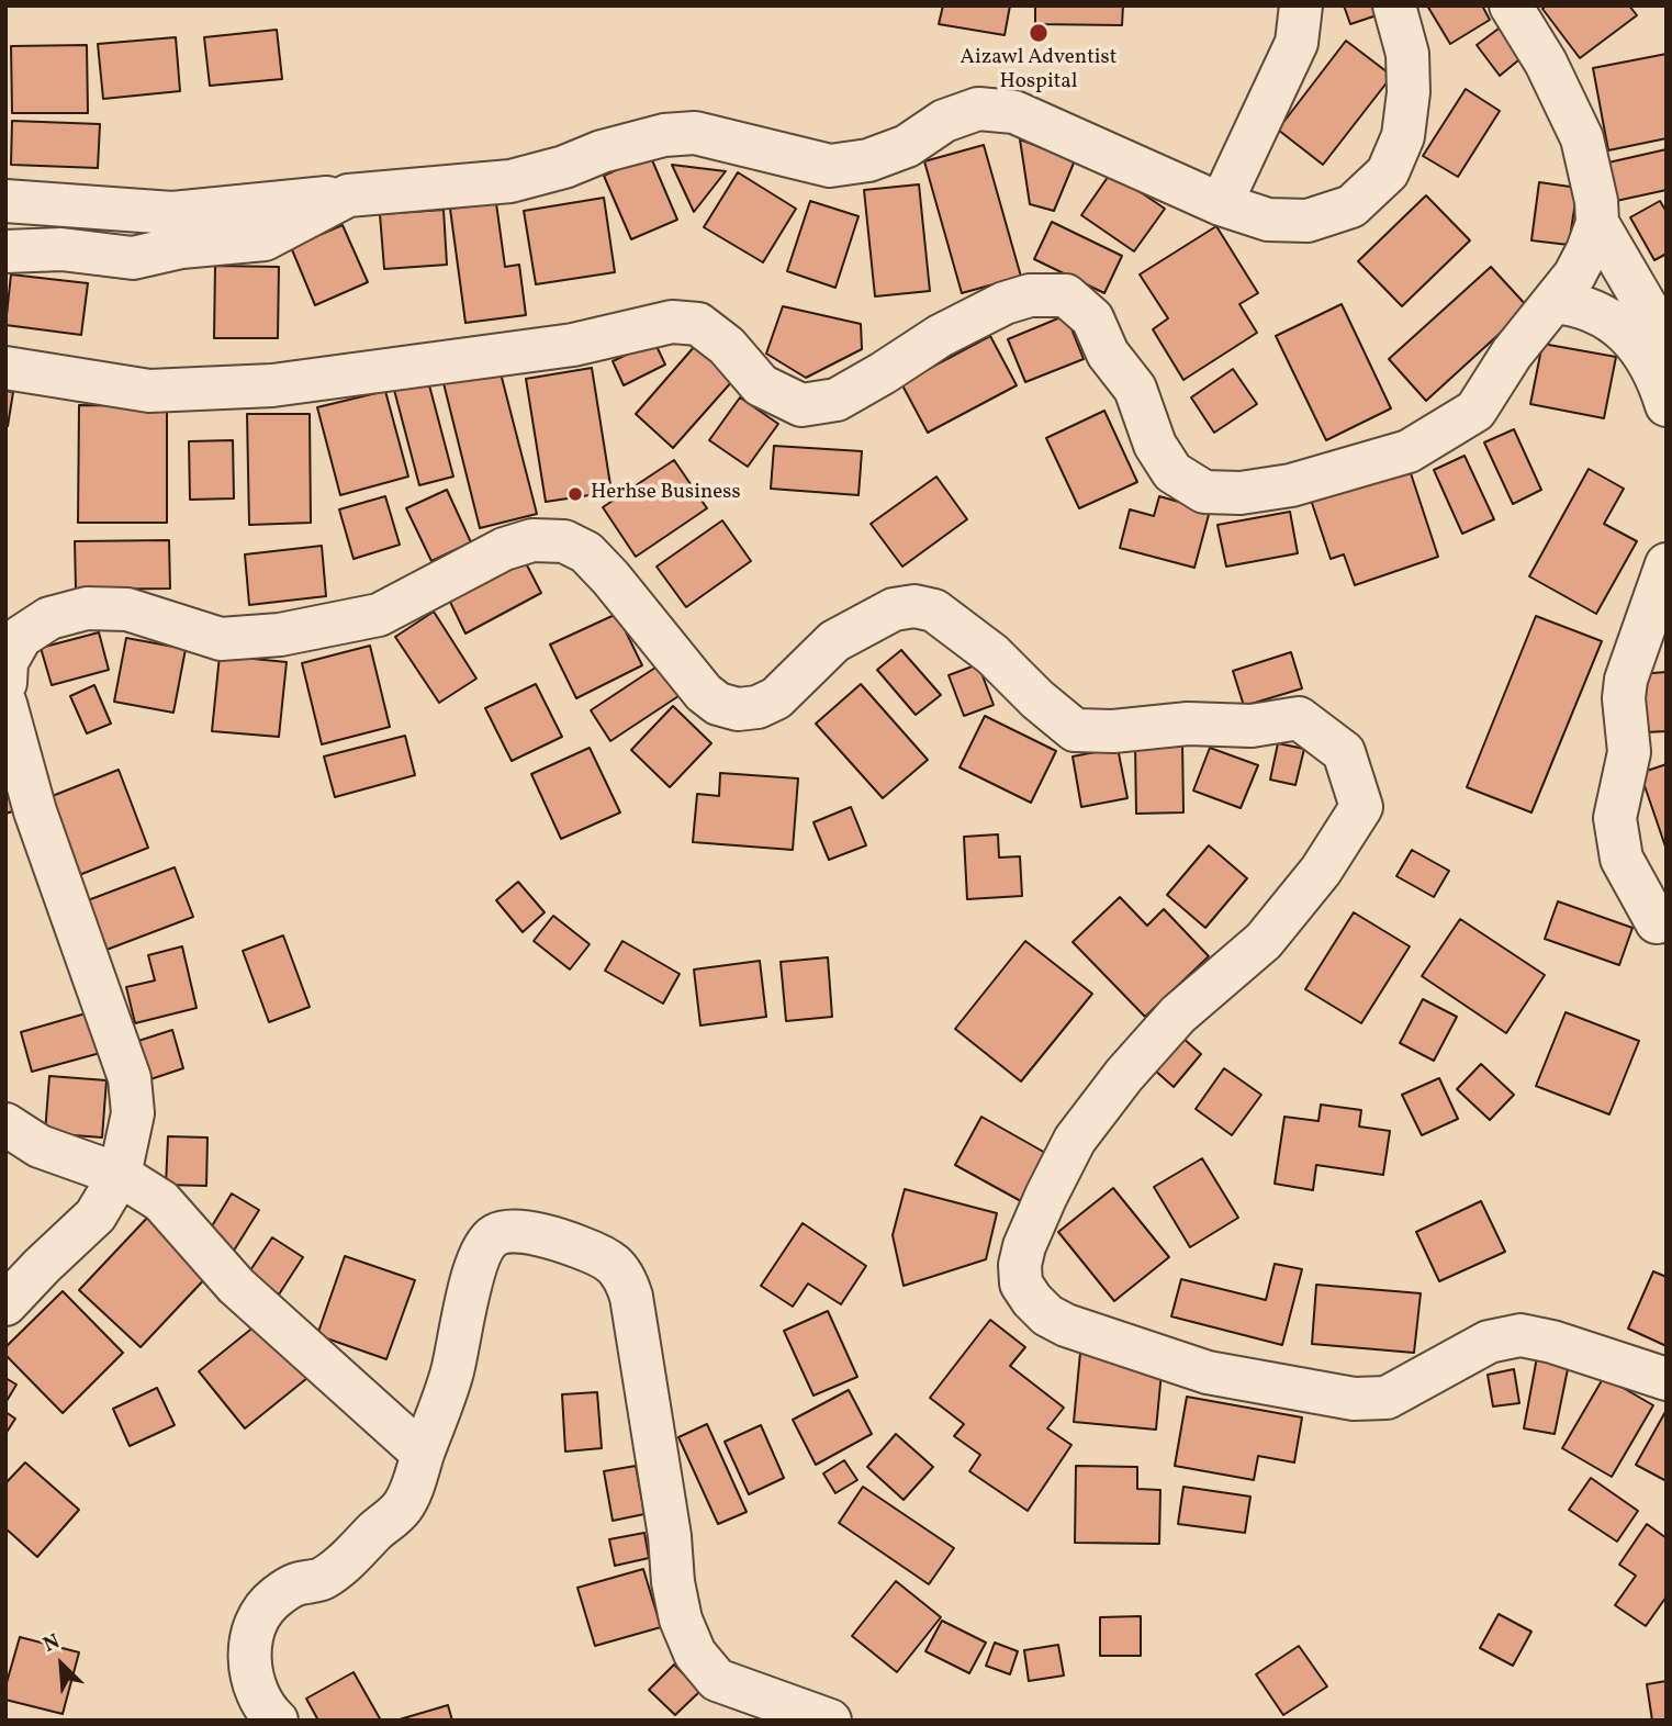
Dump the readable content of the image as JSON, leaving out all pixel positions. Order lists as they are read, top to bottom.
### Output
{
  "places": ["Aizawl Adventist Hospital", "Herhse Business"],
  "north": "top left"
}
